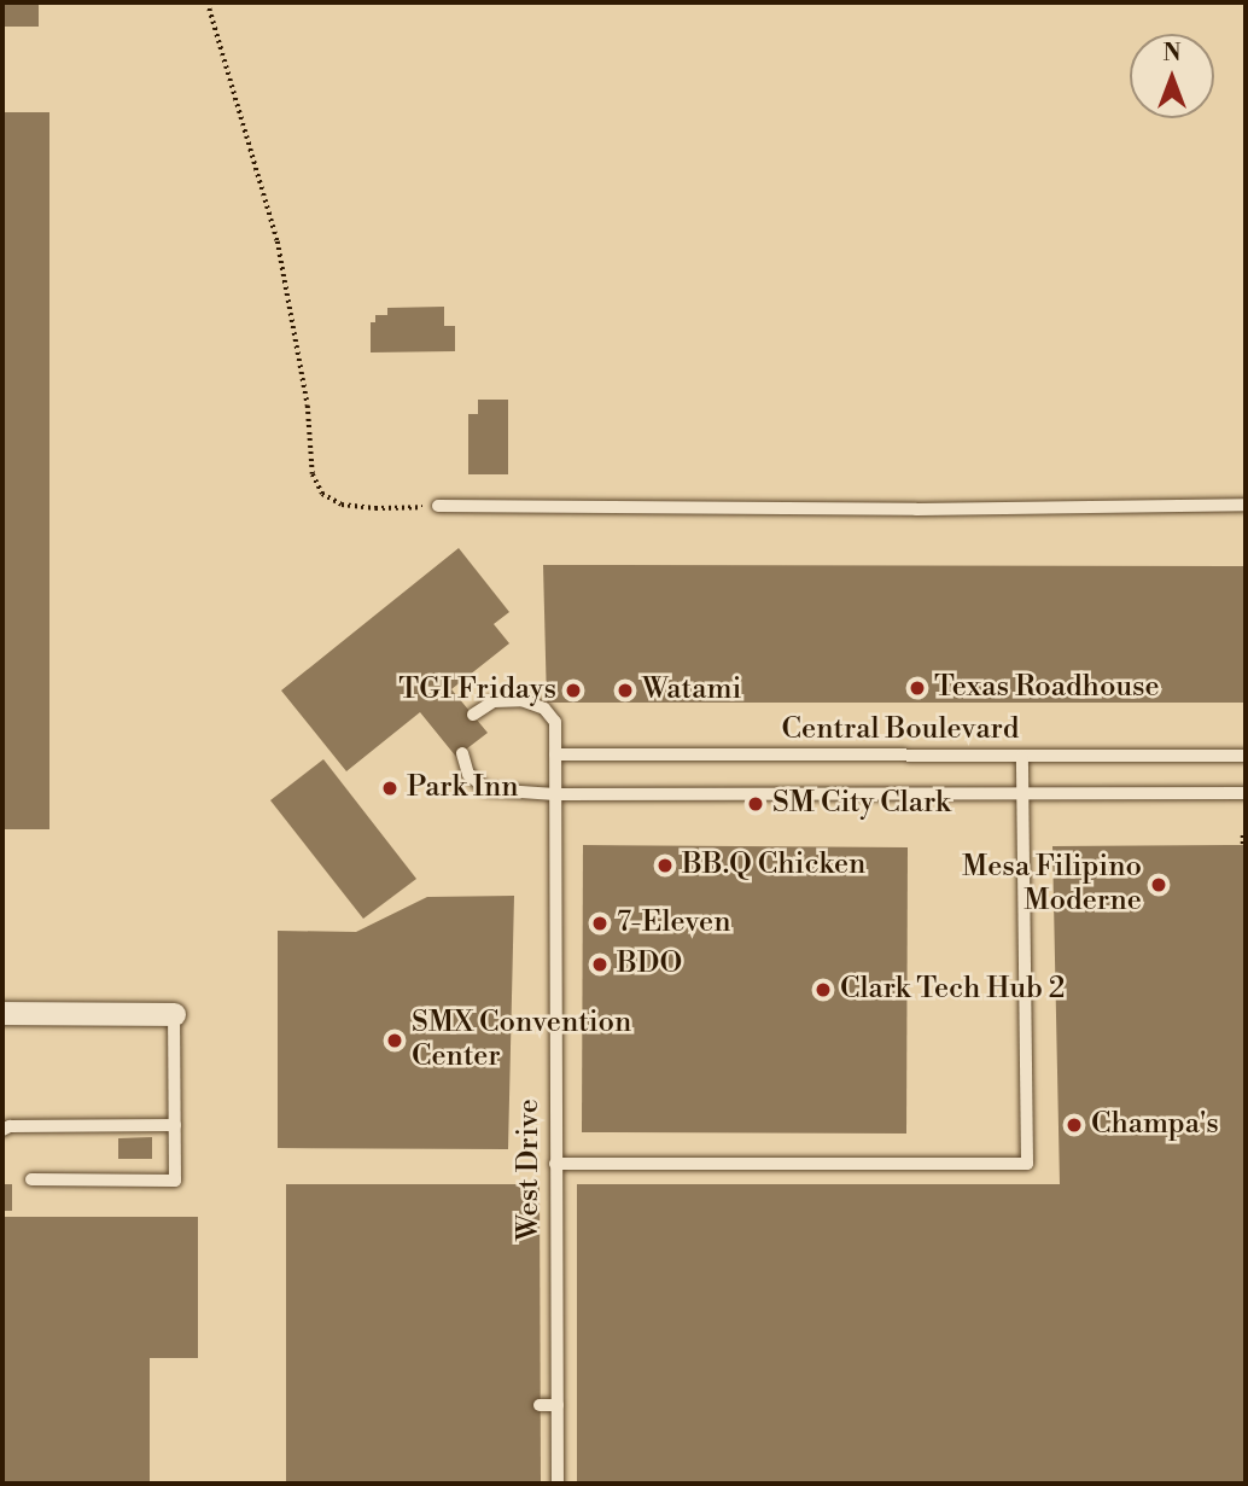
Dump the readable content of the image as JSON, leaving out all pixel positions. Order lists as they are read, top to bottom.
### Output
{
  "streets": {
    "lane": ["Central Boulevard", "West Drive"]
  },
  "crossings": [
    ["Central Boulevard", "West Drive"]
  ],
  "places": [
    "Texas Roadhouse",
    "TGI Fridays",
    "Watami",
    "Park Inn",
    "SM City Clark",
    "BB.Q Chicken",
    "Mesa Filipino Moderne",
    "7-Eleven",
    "BDO",
    "Clark Tech Hub 2",
    "SMX Convention Center",
    "Champa's"
  ],
  "north": "top"
}
